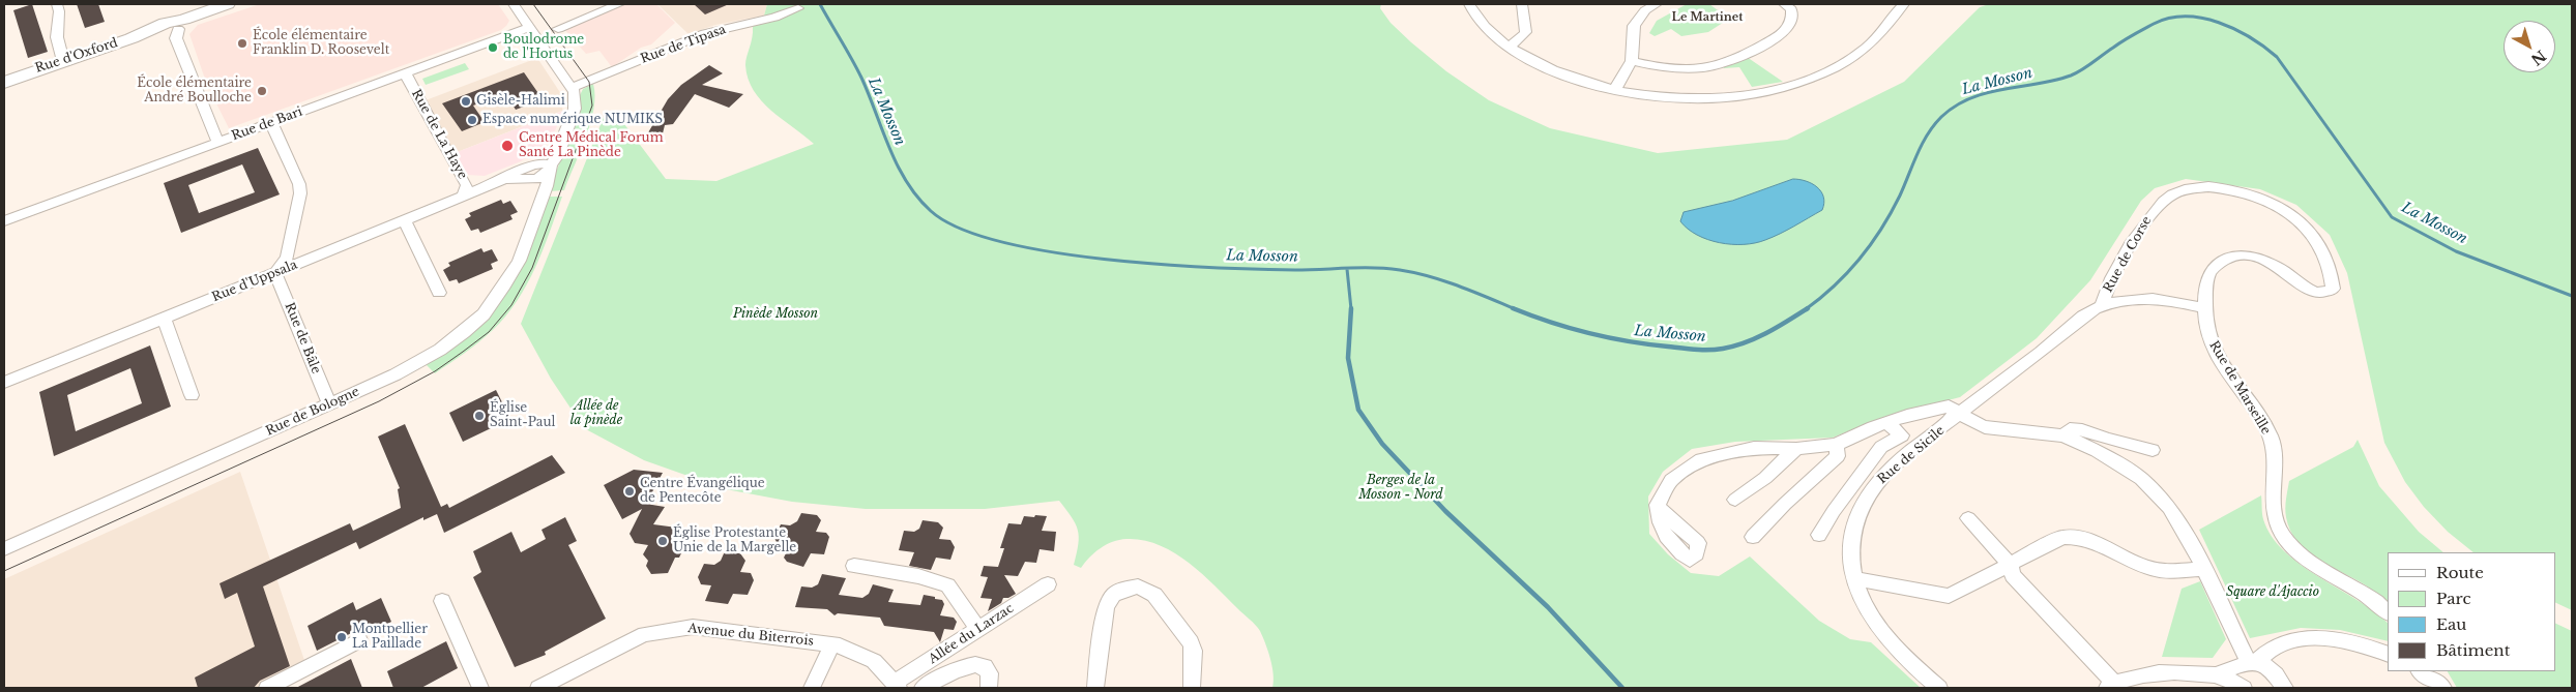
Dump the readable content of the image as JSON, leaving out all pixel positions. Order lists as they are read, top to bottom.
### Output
{
  "streets": {
    "street": [
      "Rue de Tipasa",
      "Rue d'Oxford",
      "Rue de Bari",
      "Rue de La Haye",
      "Rue de Corse",
      "Rue d'Uppsala",
      "Rue de Bâle",
      "Rue de Marseille",
      "Rue de Bologne",
      "Rue de Sicile",
      "Allée du Larzac",
      "Avenue du Biterrois"
    ]
  },
  "crossings": [
    ["Rue de Tipasa", "Rue de Bologne"],
    ["Rue de Bari", "Rue de La Haye"],
    ["Rue de Bari", "Rue de Bologne"],
    ["Rue de La Haye", "Rue d'Uppsala"],
    ["Rue de Corse", "Rue de Marseille"],
    ["Rue de Corse", "Rue de Sicile"],
    ["Rue d'Uppsala", "Rue de Bâle"],
    ["Rue d'Uppsala", "Rue de Bologne"],
    ["Rue de Bâle", "Rue de Bologne"],
    ["Allée du Larzac", "Avenue du Biterrois"]
  ],
  "districts": ["Le Martinet"],
  "water": ["La Mosson"],
  "parks": [
    "Pinède Mosson",
    "Allée de la pinède",
    "Berges de la Mosson - Nord",
    "Square d'Ajaccio"
  ],
  "places": [
    "École élémentaire Franklin D. Roosevelt",
    "Boulodrome de l'Hortus",
    "École élémentaire André Boulloche",
    "Gisèle-Halimi",
    "Espace numérique NUMIKS",
    "Centre Médical Forum Santé La Pinède",
    "Église Saint-Paul",
    "Centre Évangélique de Pentecôte",
    "Église Protestante Unie de la Margelle",
    "Montpellier La Paillade"
  ],
  "legend": [
    "Route",
    "Parc",
    "Eau",
    "Bâtiment"
  ],
  "north": "bottom right"
}
